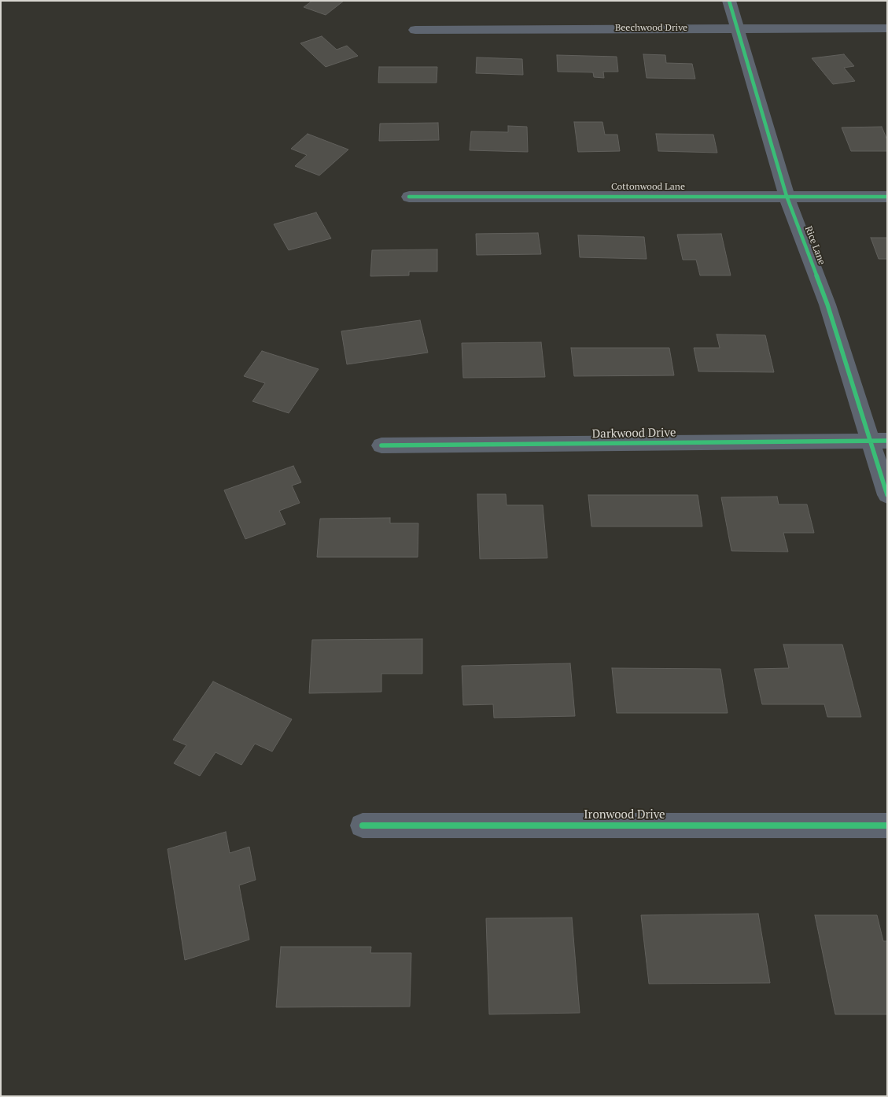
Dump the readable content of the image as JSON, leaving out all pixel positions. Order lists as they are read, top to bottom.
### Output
{
  "streets": {
    "street": [
      "Beechwood Drive",
      "Cottonwood Lane",
      "Rice Lane",
      "Darkwood Drive",
      "Ironwood Drive"
    ]
  },
  "crossings": [
    ["Beechwood Drive", "Rice Lane"],
    ["Cottonwood Lane", "Rice Lane"],
    ["Rice Lane", "Darkwood Drive"]
  ]
}
